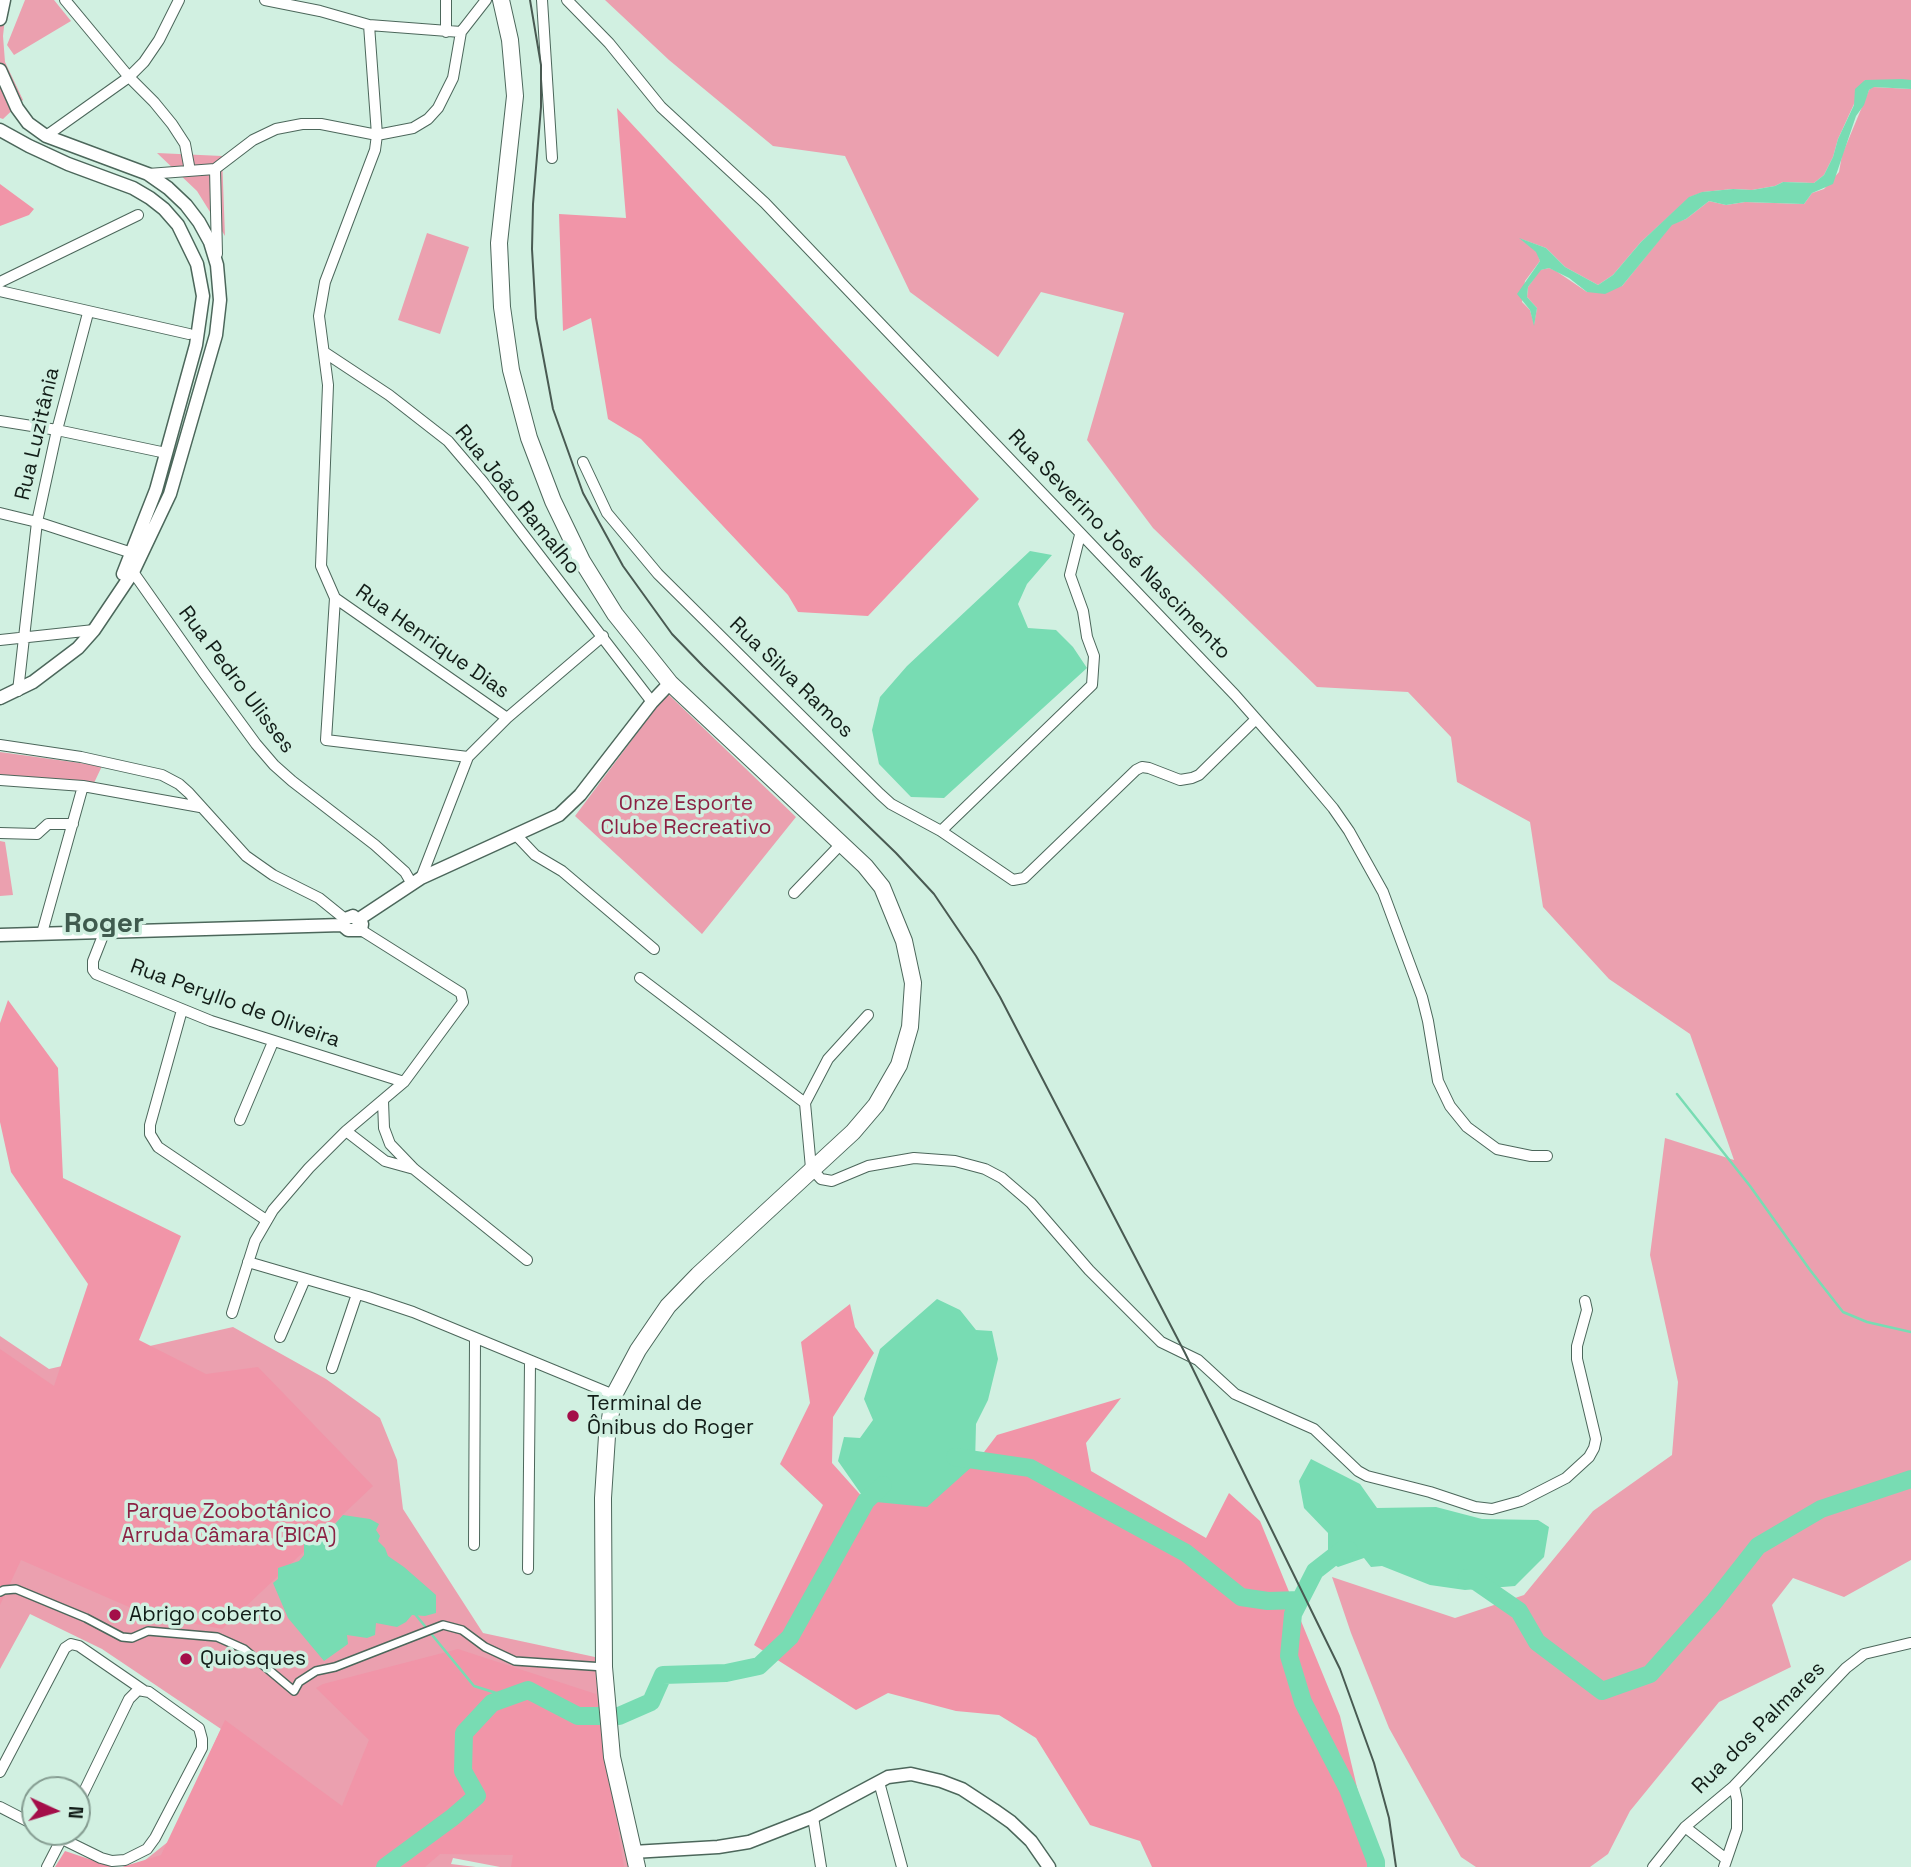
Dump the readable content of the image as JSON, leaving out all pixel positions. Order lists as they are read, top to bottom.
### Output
{
  "streets": {
    "street": [
      "Rua Luzitânia",
      "Rua João Ramalho",
      "Rua Severino José Nascimento",
      "Rua Henrique Dias",
      "Rua Silva Ramos",
      "Rua Pedro Ulisses",
      "Rua Peryllo de Oliveira",
      "Rua dos Palmares"
    ]
  },
  "crossings": [
    ["Rua Severino José Nascimento", "Rua Silva Ramos"]
  ],
  "districts": ["Roger"],
  "parks": ["Onze Esporte Clube Recreativo", "Parque Zoobotânico Arruda Câmara (BICA)"],
  "places": ["Terminal de Ônibus do Roger", "Abrigo coberto", "Quiosques"],
  "north": "right"
}
